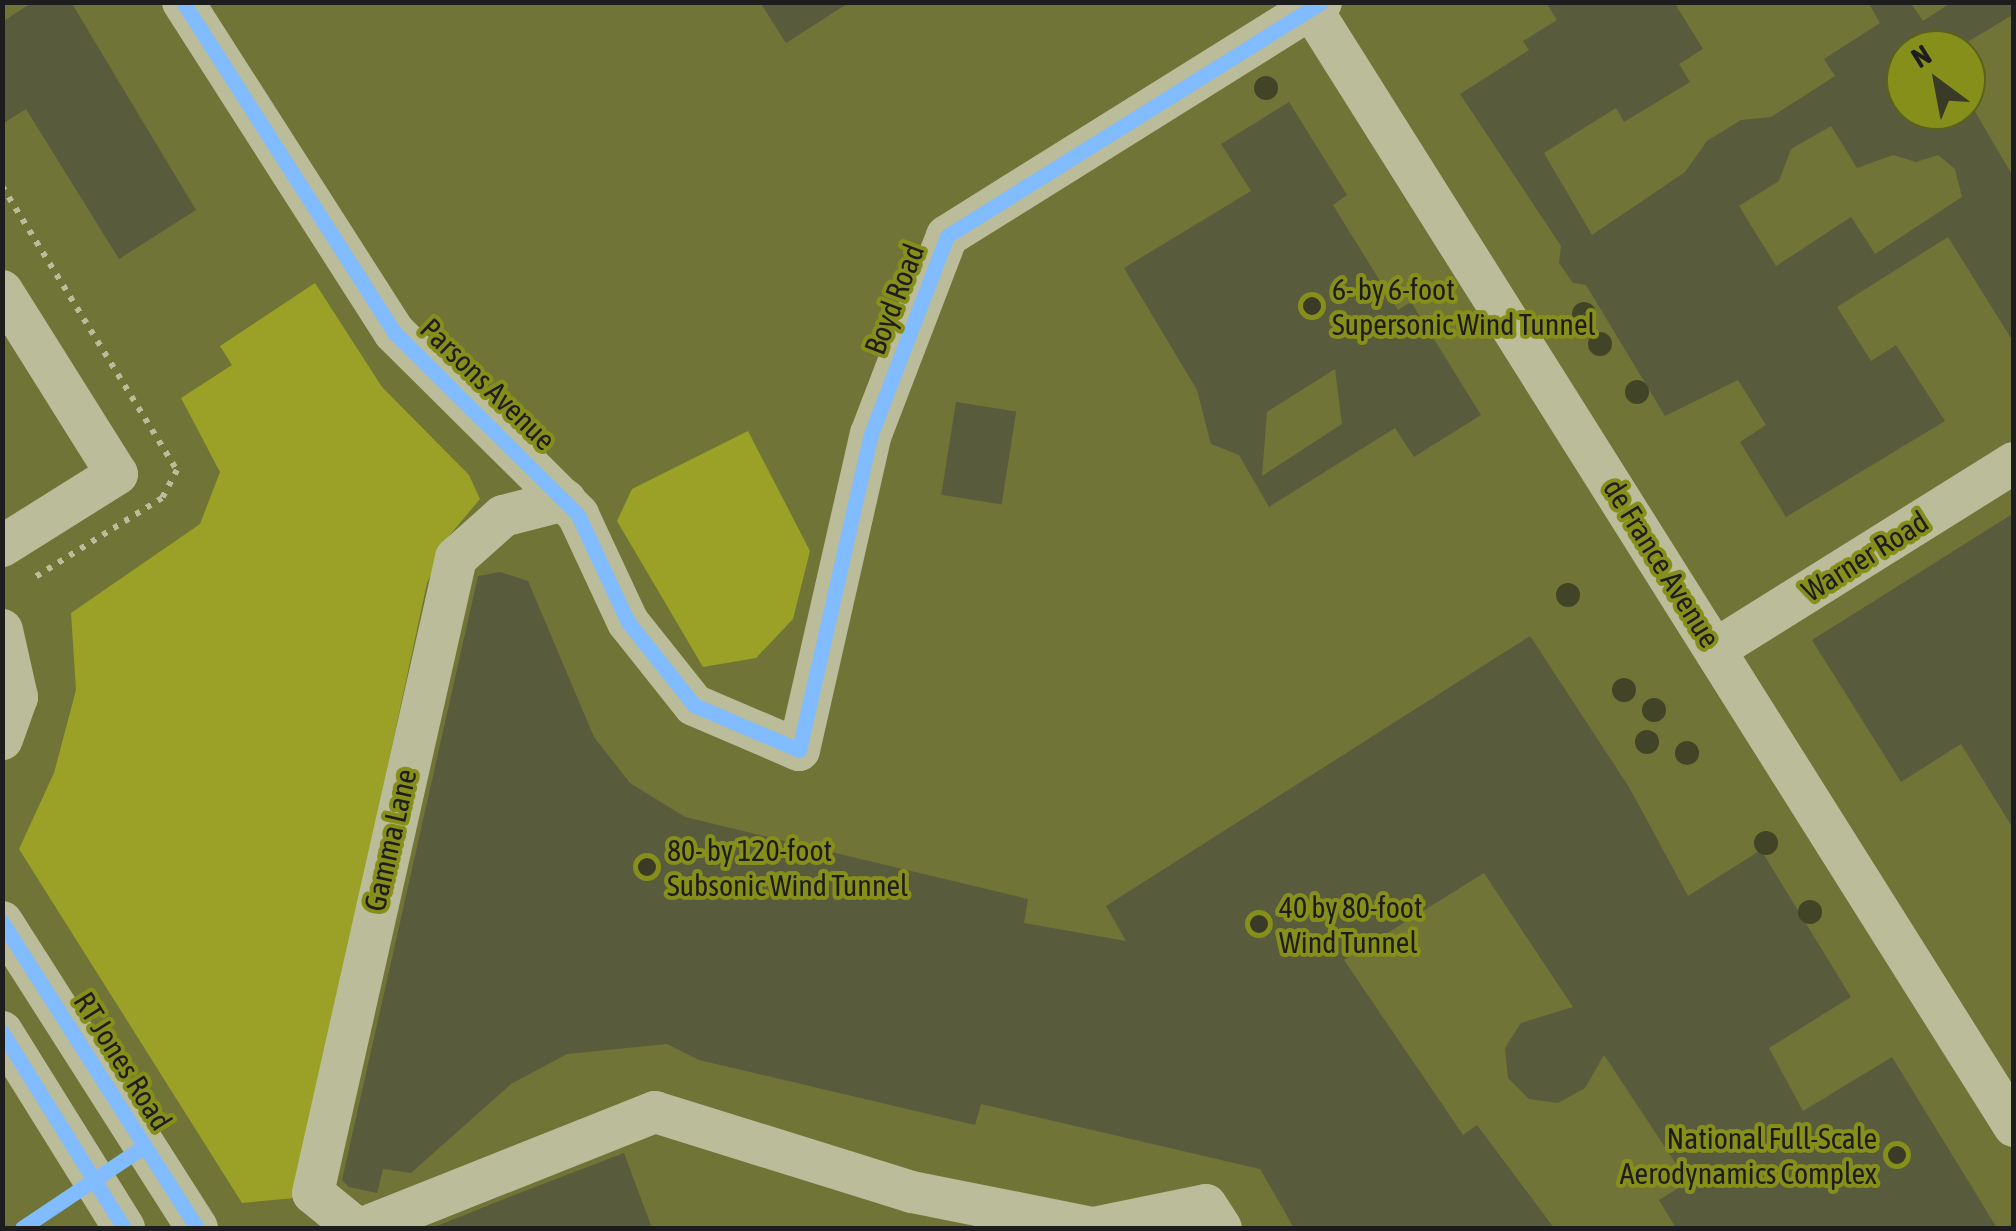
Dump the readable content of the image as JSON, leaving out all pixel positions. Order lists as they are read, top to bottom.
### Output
{
  "streets": {
    "street": [
      "Boyd Road",
      "Parsons Avenue",
      "Warner Road",
      "de France Avenue",
      "Gamma Lane",
      "RT Jones Road"
    ]
  },
  "crossings": [
    ["Boyd Road", "Parsons Avenue"],
    ["Boyd Road", "de France Avenue"],
    ["Parsons Avenue", "Gamma Lane"],
    ["Warner Road", "de France Avenue"]
  ],
  "places": [
    "6- by 6-foot Supersonic Wind Tunnel",
    "80- by 120-foot Subsonic Wind Tunnel",
    "40 by 80-foot Wind Tunnel",
    "National Full-Scale Aerodynamics Complex"
  ],
  "north": "top left"
}
